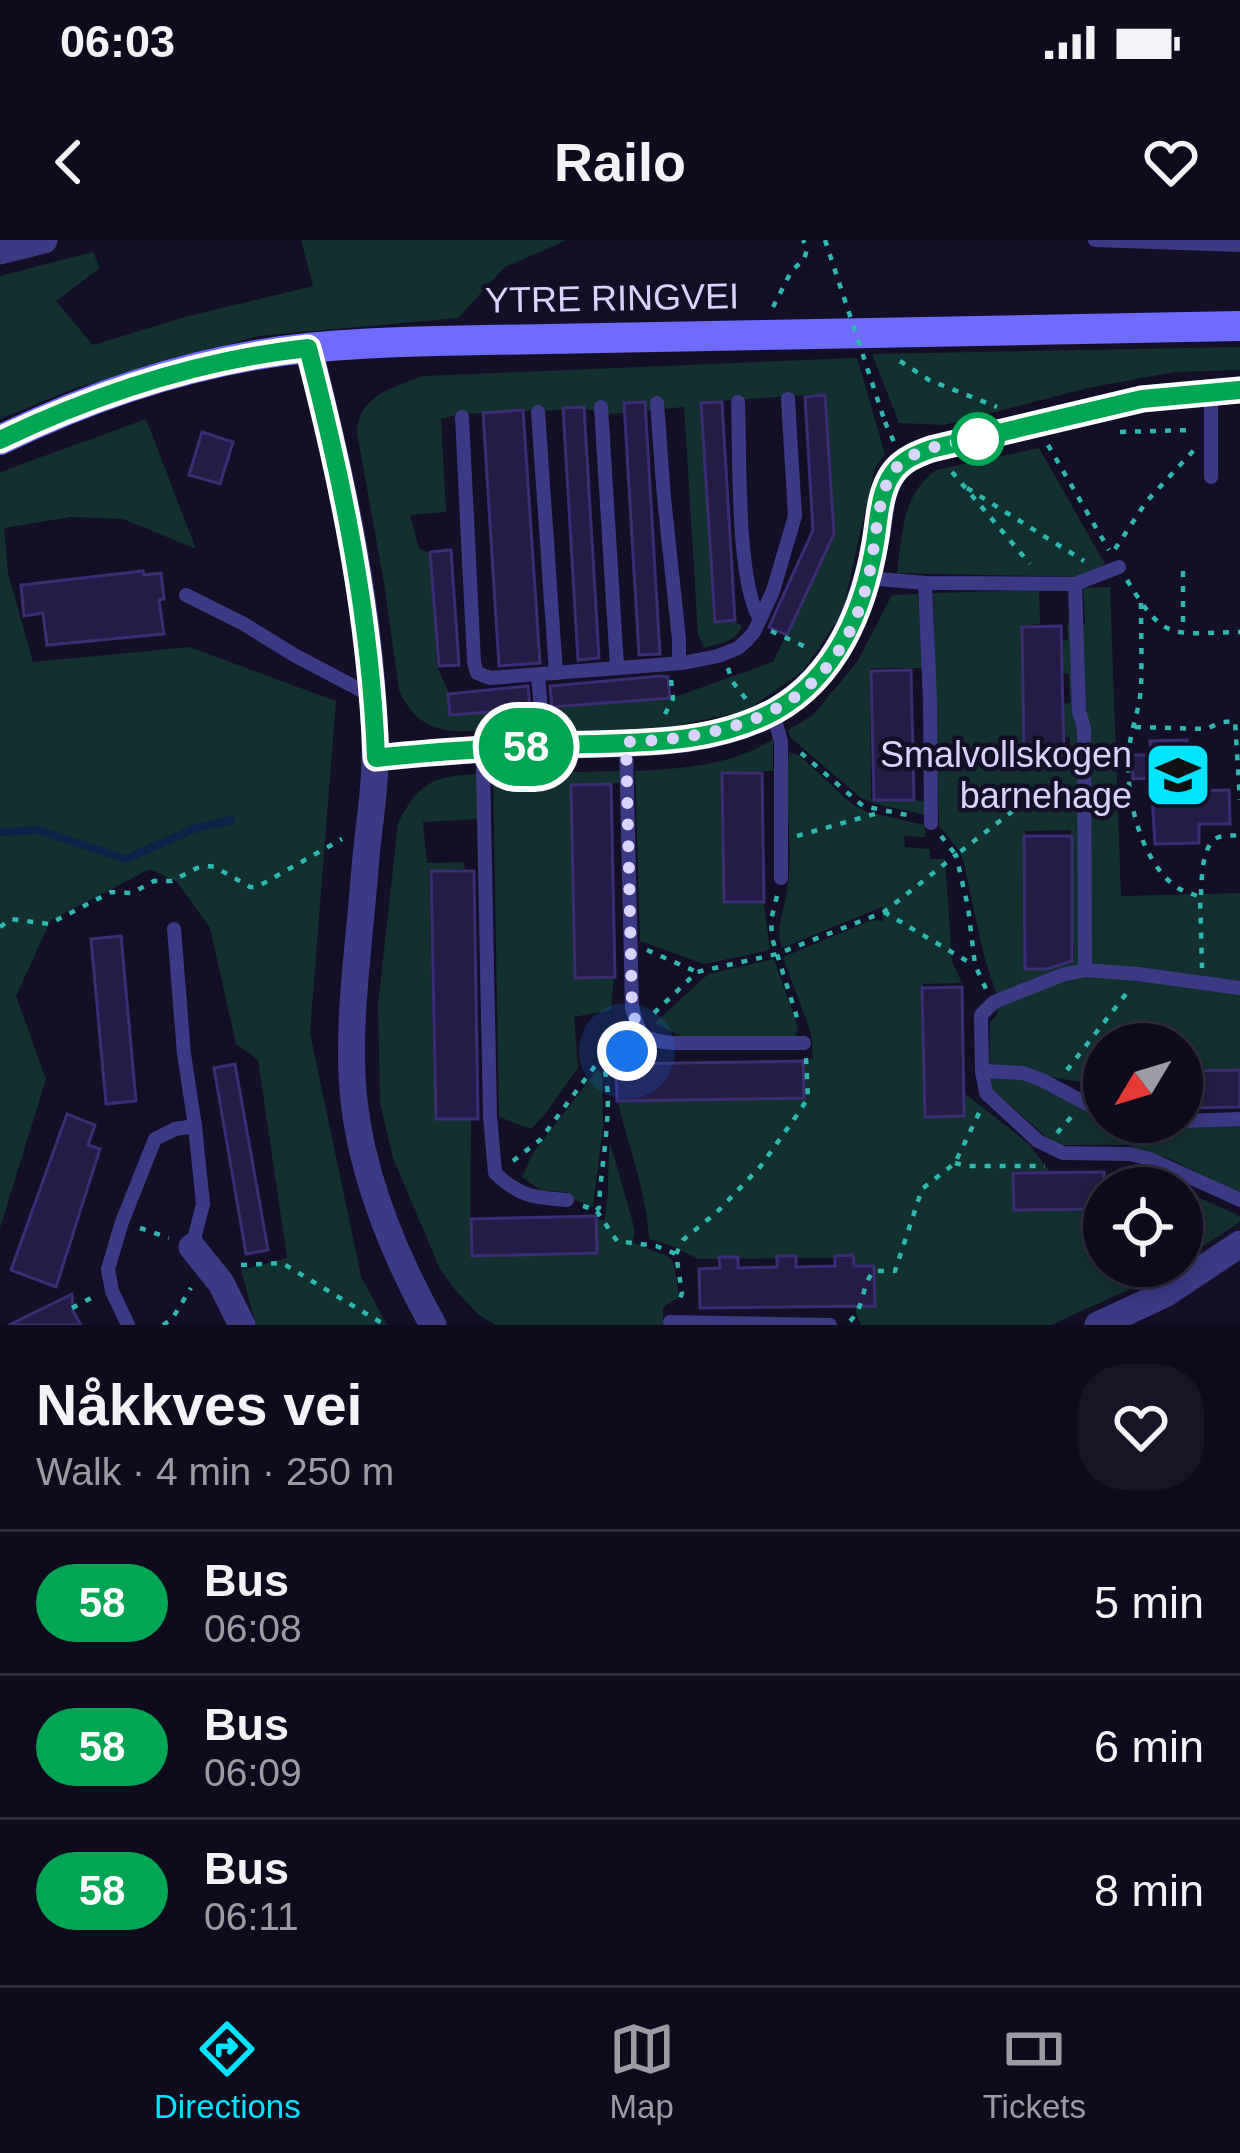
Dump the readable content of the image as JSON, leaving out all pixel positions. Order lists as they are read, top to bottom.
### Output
{
  "streets": {
    "main road": ["YTRE RINGVEI"]
  },
  "places": {
    "school or university": ["Smalvollskogen barnehage"]
  },
  "lines": ["bus line 58"],
  "north": "bottom left",
  "page": {
    "status": "06:03",
    "header": "Railo",
    "on_map": "58",
    "heading": ["Nåkkves vei", "Walk · 4 min · 250 m"],
    "list": [
      {
        "mark": "58",
        "name": "Bus",
        "note": "06:08",
        "value": "5 min"
      },
      {
        "mark": "58",
        "name": "Bus",
        "note": "06:09",
        "value": "6 min"
      },
      {
        "mark": "58",
        "name": "Bus",
        "note": "06:11",
        "value": "8 min"
      }
    ],
    "tabs": ["Directions", "Map", "Tickets"]
  }
}
